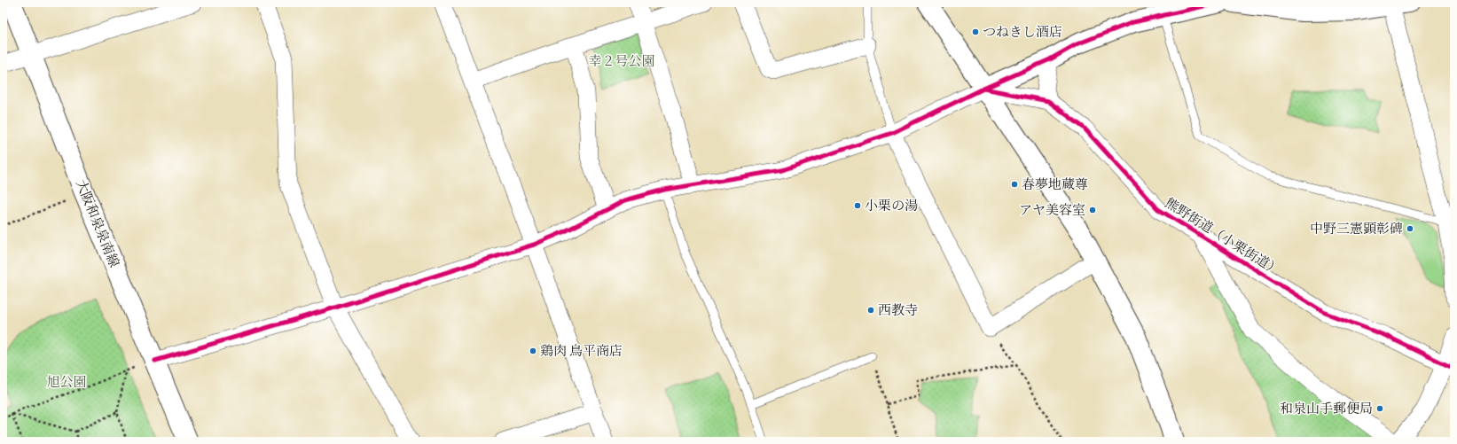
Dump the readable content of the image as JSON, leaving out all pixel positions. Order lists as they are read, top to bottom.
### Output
{
  "streets": {
    "street": ["大阪和泉泉南線", "熊野街道（小栗街道）"]
  },
  "parks": ["幸２号公園", "旭公園"],
  "places": [
    "つねきし酒店",
    "春夢地蔵尊",
    "小栗の湯",
    "アヤ美容室",
    "中野三憲顕彰碑",
    "西教寺",
    "鶏肉 鳥平商店",
    "和泉山手郵便局"
  ]
}
